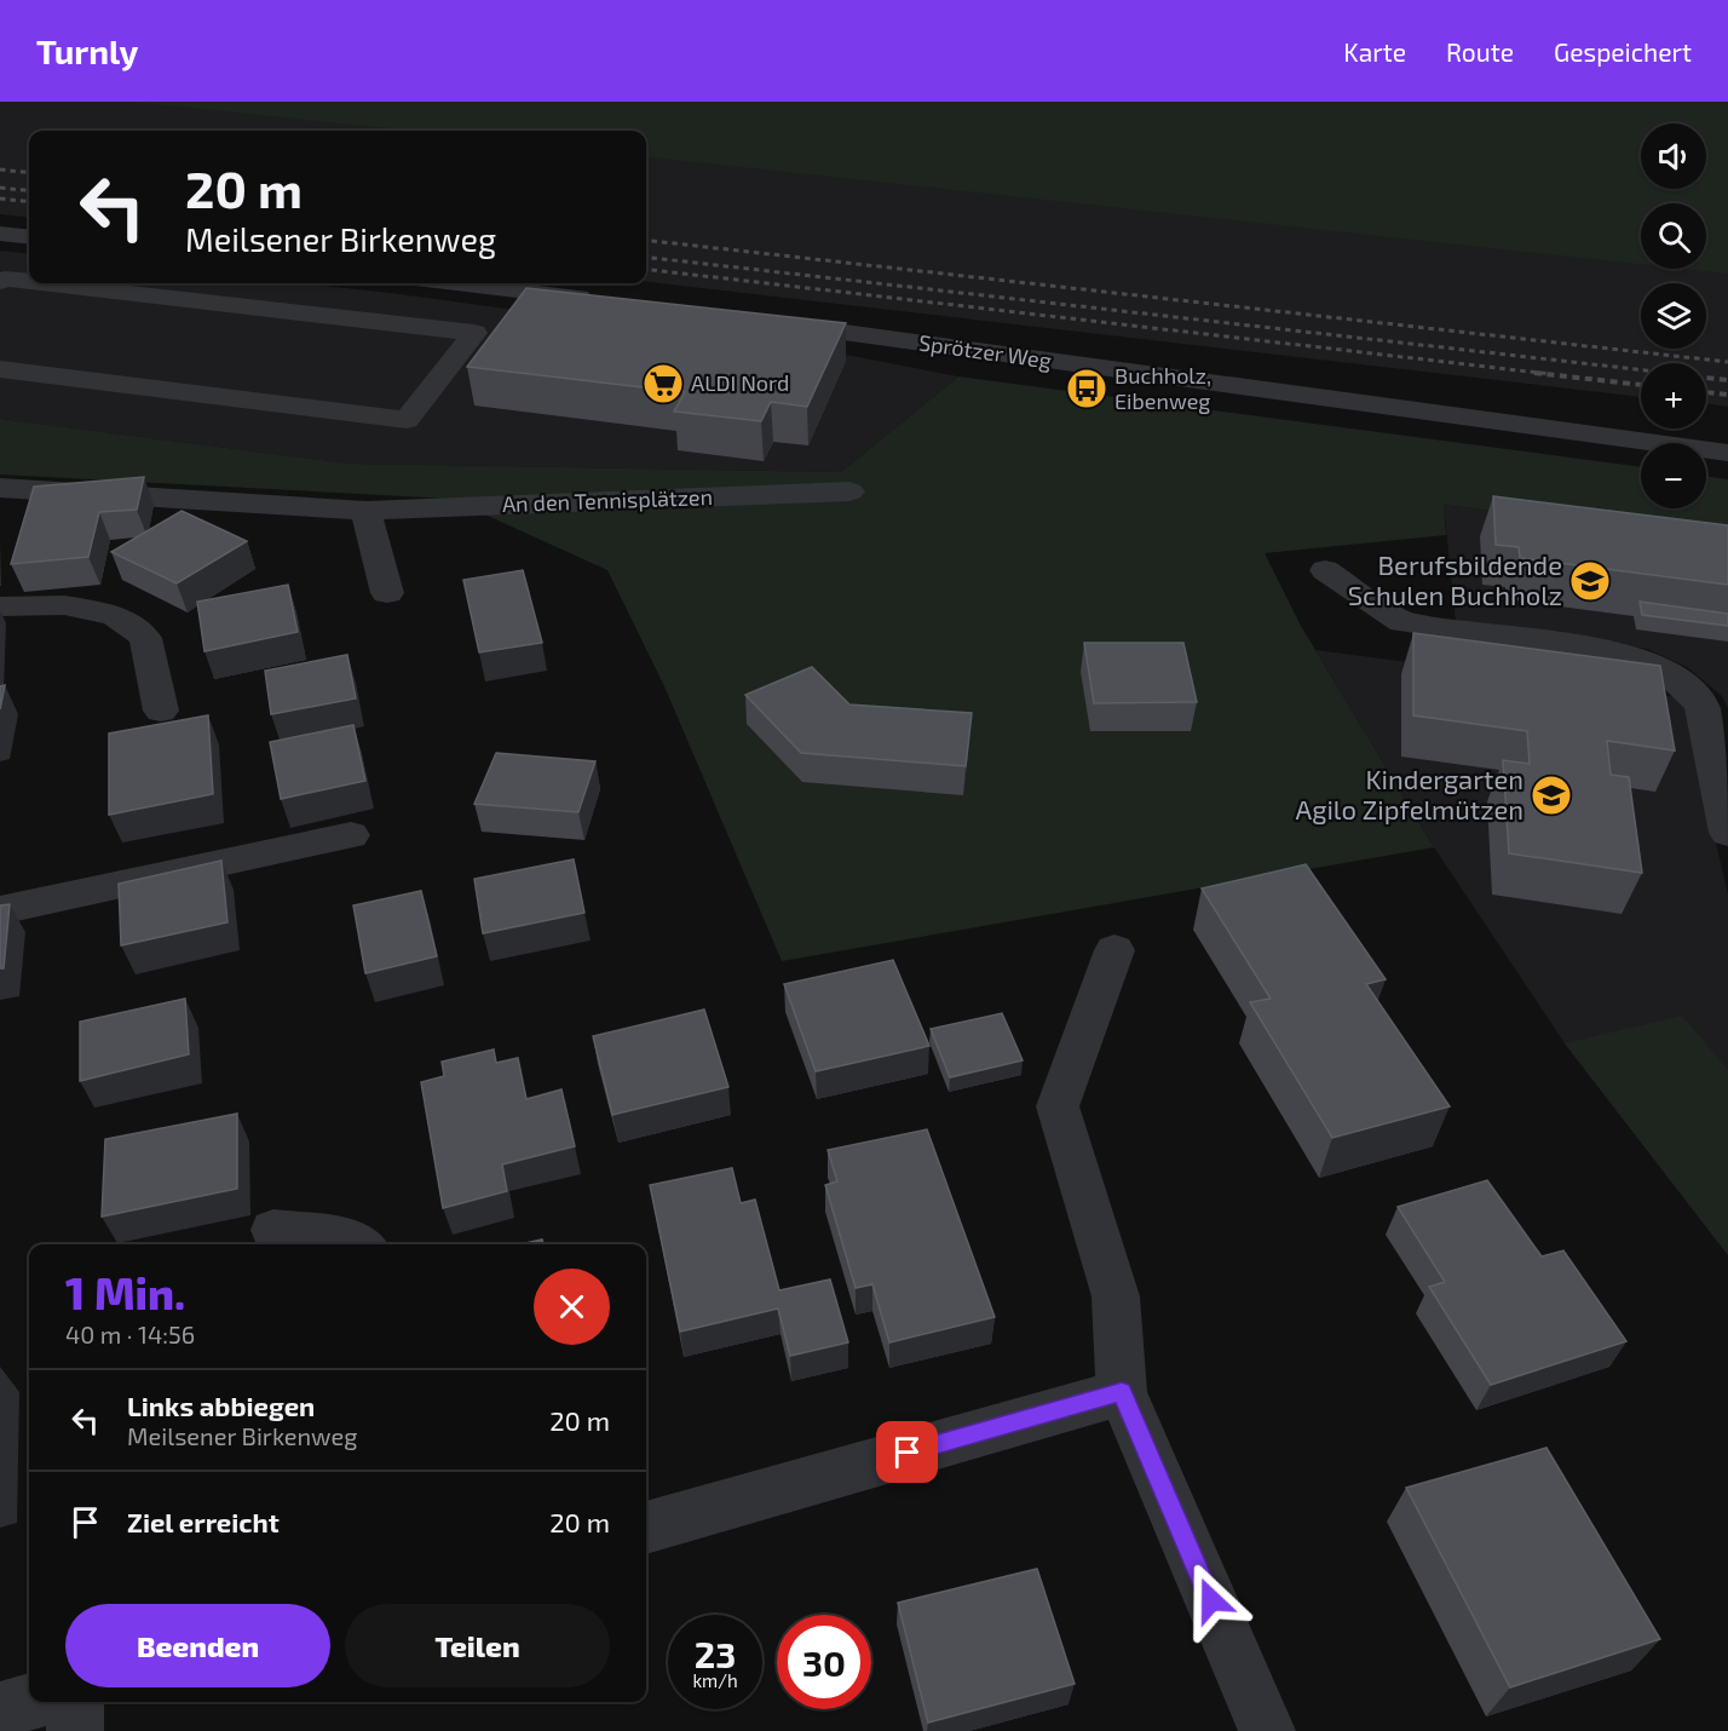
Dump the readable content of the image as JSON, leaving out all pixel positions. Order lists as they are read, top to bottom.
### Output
{
  "streets": {
    "street": ["Sprötzer Weg", "An den Tennisplätzen"]
  },
  "places": {
    "supermarket": ["ALDI Nord"],
    "bus stop": ["Buchholz, Eibenweg"],
    "school or university": ["Berufsbildende Schulen Buchholz", "Kindergarten Agilo Zipfelmützen"]
  },
  "page": {
    "header": "Turnly",
    "nav": ["Karte", "Route", "Gespeichert"],
    "map_buttons": ["+", "−"],
    "turn": ["20 m", "Meilsener Birkenweg"],
    "heading": ["1 Min.", "40 m · 14:56"],
    "list": [
      {
        "name": "Links abbiegen",
        "note": "Meilsener Birkenweg",
        "value": "20 m"
      },
      {
        "name": "Ziel erreicht",
        "value": "20 m"
      }
    ],
    "buttons": ["Beenden", "Teilen"],
    "speed": "23 km/h",
    "limit": "30"
  }
}
